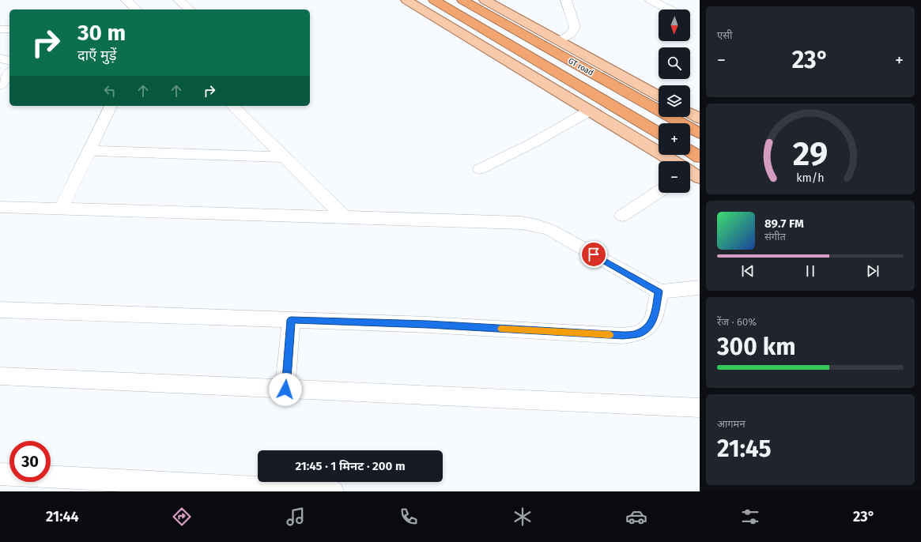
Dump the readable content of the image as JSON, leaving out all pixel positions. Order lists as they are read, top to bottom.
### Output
{
  "streets": {
    "highway": ["GT road"]
  },
  "north": "bottom",
  "page": {
    "tile": [
      "एसी",
      ["रेंज · 60%", "300 km"],
      ["आगमन", "21:45"]
    ],
    "map_buttons": ["+", "−"],
    "turn": ["30 m", "दाएँ मुड़ें"],
    "heat": ["−", "23°", "+"],
    "song": ["89.7 FM", "संगीत"],
    "limit": "30",
    "trip": "21:45 · 1 मिनट · 200 m",
    "tabs": ["21:44", "23°"],
    "gauge": ["29", "km/h"]
  }
}
